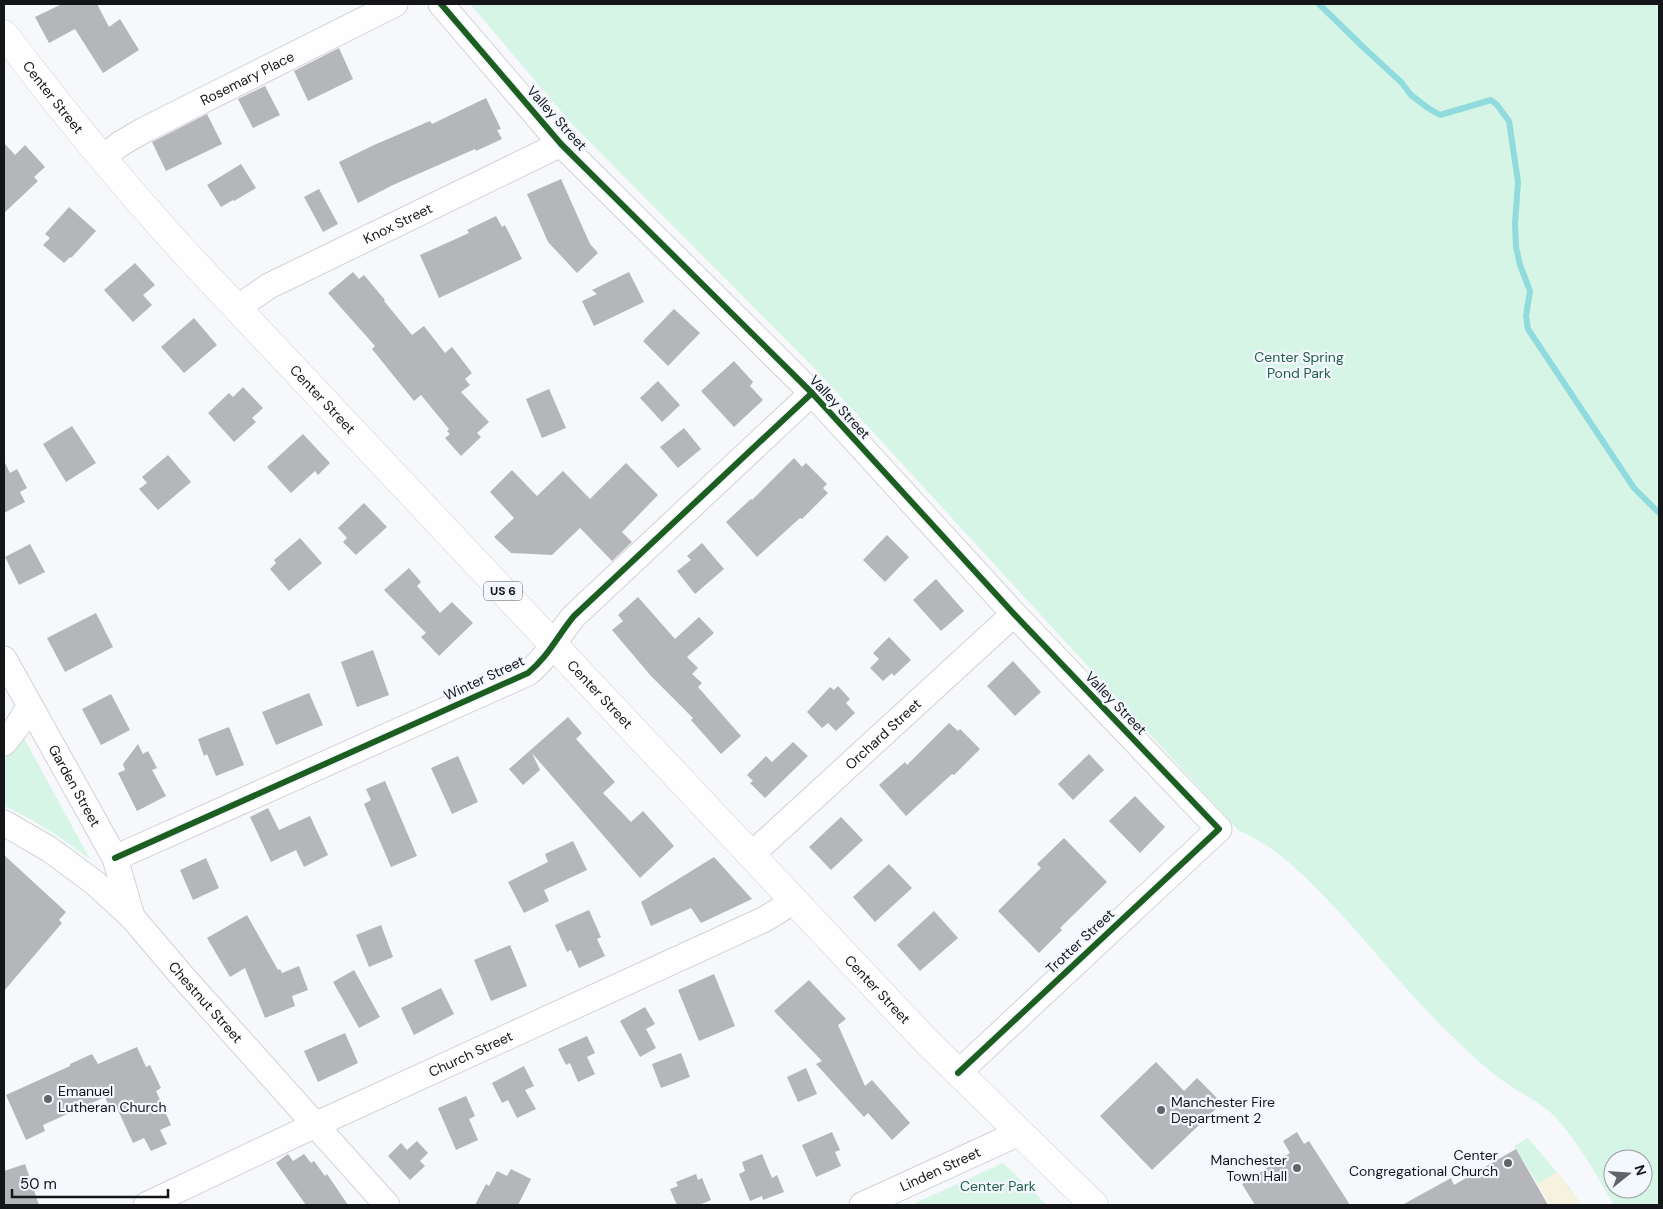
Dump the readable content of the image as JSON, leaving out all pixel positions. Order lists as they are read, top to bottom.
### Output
{
  "streets": {
    "main road": ["Center Street", "US 6"],
    "street": [
      "Rosemary Place",
      "Valley Street",
      "Knox Street",
      "Winter Street",
      "Orchard Street",
      "Garden Street",
      "Trotter Street",
      "Chestnut Street",
      "Church Street",
      "Linden Street"
    ]
  },
  "crossings": [
    ["Rosemary Place", "Center Street"],
    ["Center Street", "Knox Street"],
    ["Center Street", "Winter Street"],
    ["Center Street", "Orchard Street"],
    ["Center Street", "Trotter Street"],
    ["Center Street", "Church Street"],
    ["Center Street", "Linden Street"],
    ["Valley Street", "Knox Street"],
    ["Valley Street", "Winter Street"],
    ["Valley Street", "Orchard Street"],
    ["Valley Street", "Trotter Street"],
    ["Winter Street", "Garden Street"],
    ["Garden Street", "Chestnut Street"],
    ["Chestnut Street", "Church Street"]
  ],
  "parks": ["Center Spring Pond Park", "Center Park"],
  "places": [
    "Emanuel Lutheran Church",
    "Manchester Fire Department 2",
    "Center Congregational Church",
    "Manchester Town Hall"
  ],
  "scale_bar": "50 m",
  "north": "right"
}
